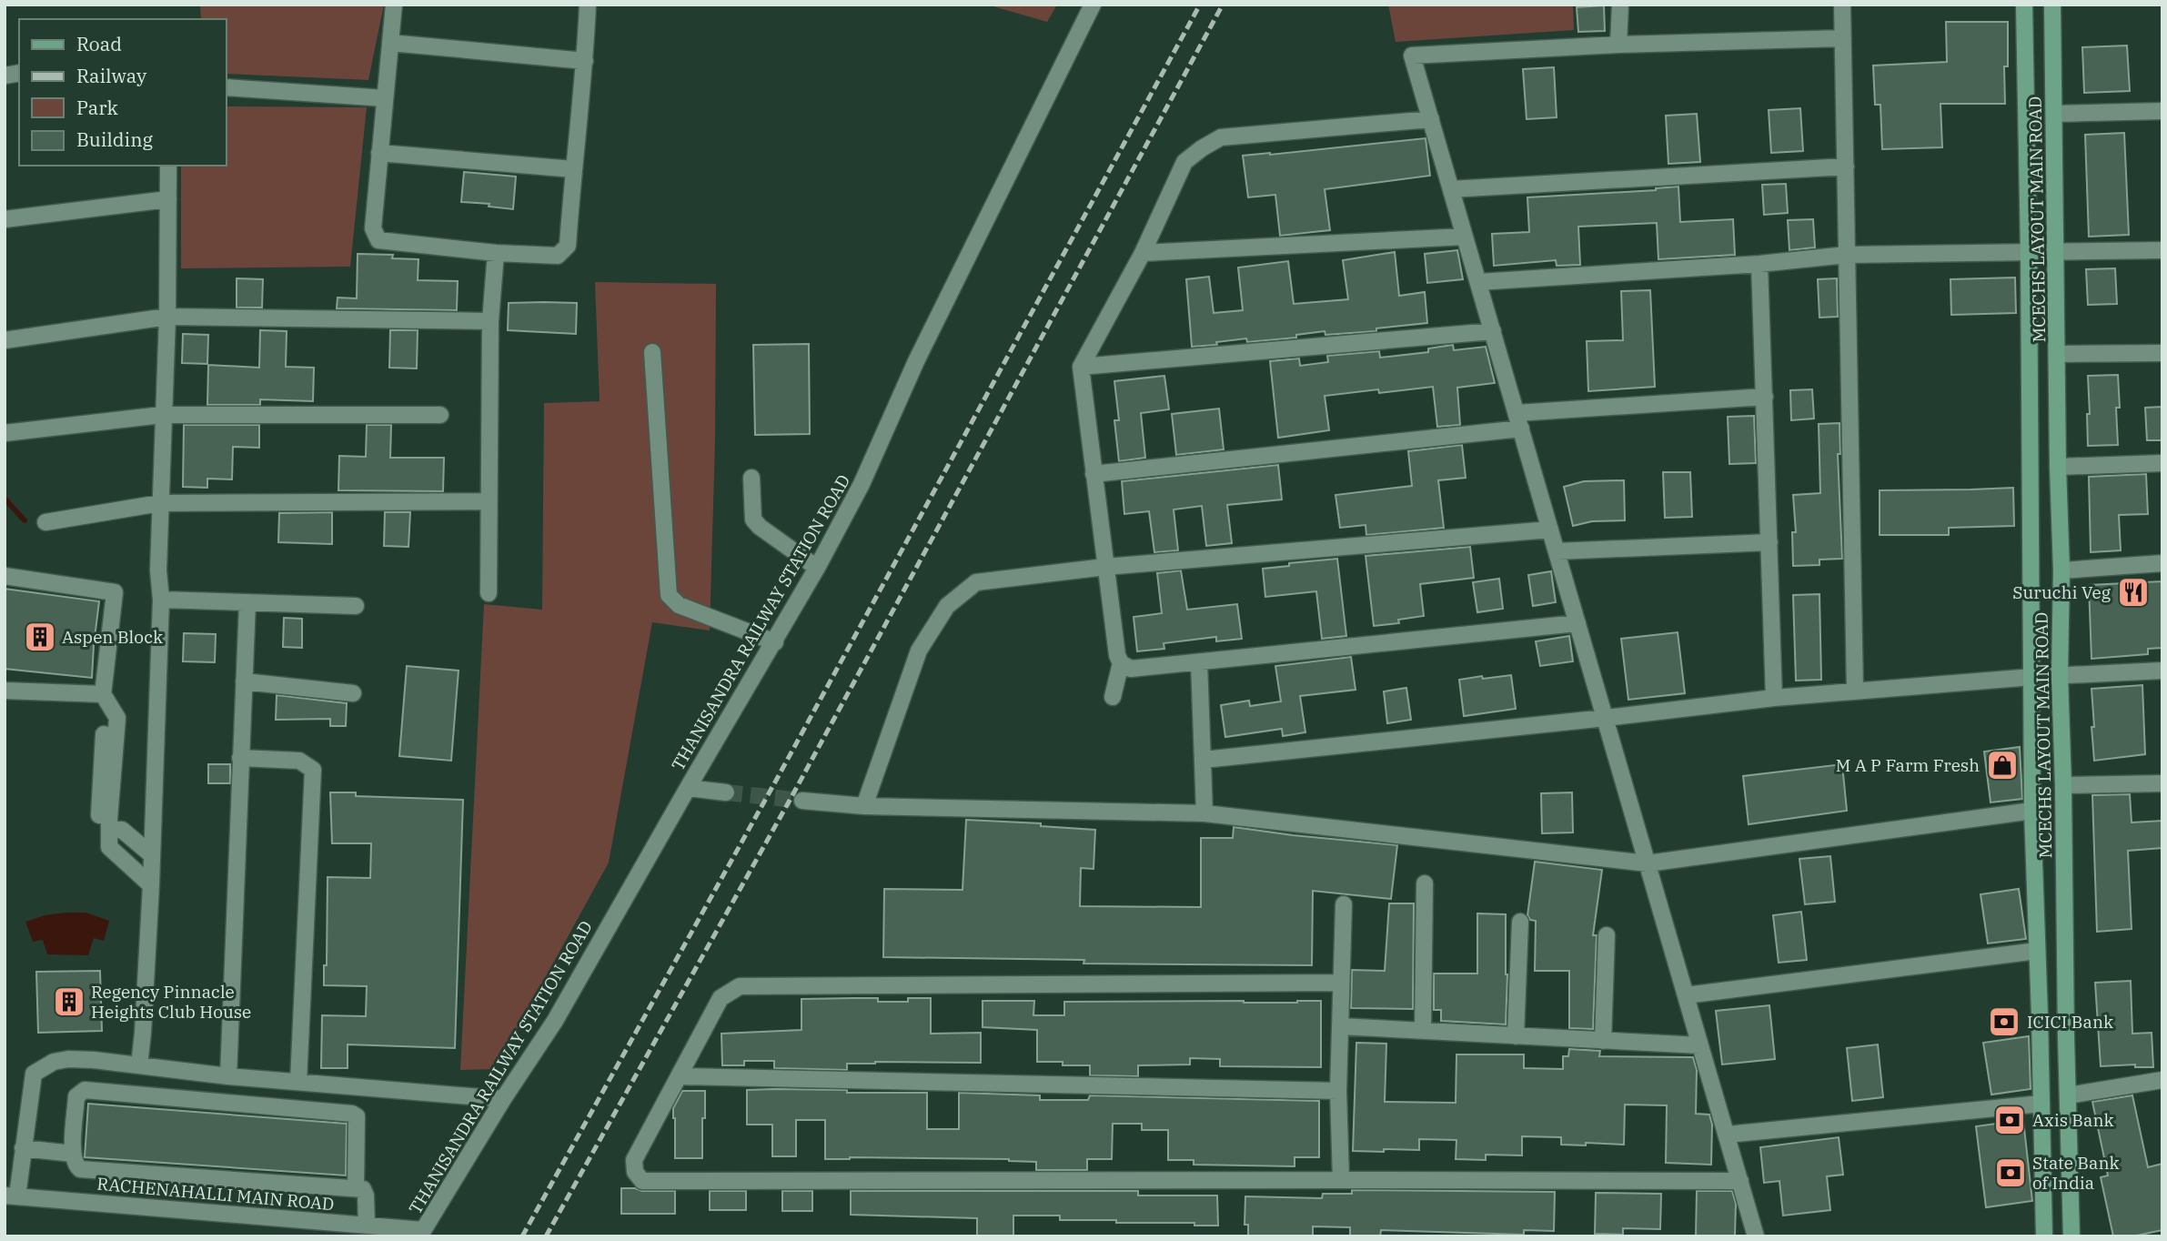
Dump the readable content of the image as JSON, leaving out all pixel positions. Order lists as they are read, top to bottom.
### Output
{
  "streets": {
    "main road": ["MCECHS LAYOUT MAIN ROAD"],
    "street": ["THANISANDRA RAILWAY STATION ROAD", "RACHENAHALLI MAIN ROAD"]
  },
  "crossings": [
    ["THANISANDRA RAILWAY STATION ROAD", "RACHENAHALLI MAIN ROAD"]
  ],
  "places": {
    "restaurant": ["Suruchi Veg"],
    "building": ["Aspen Block", "Regency Pinnacle Heights Club House"],
    "shop": ["M A P Farm Fresh"],
    "bank": ["ICICI Bank", "Axis Bank", "State Bank of India"]
  },
  "legend": [
    "Road",
    "Railway",
    "Park",
    "Building"
  ]
}
